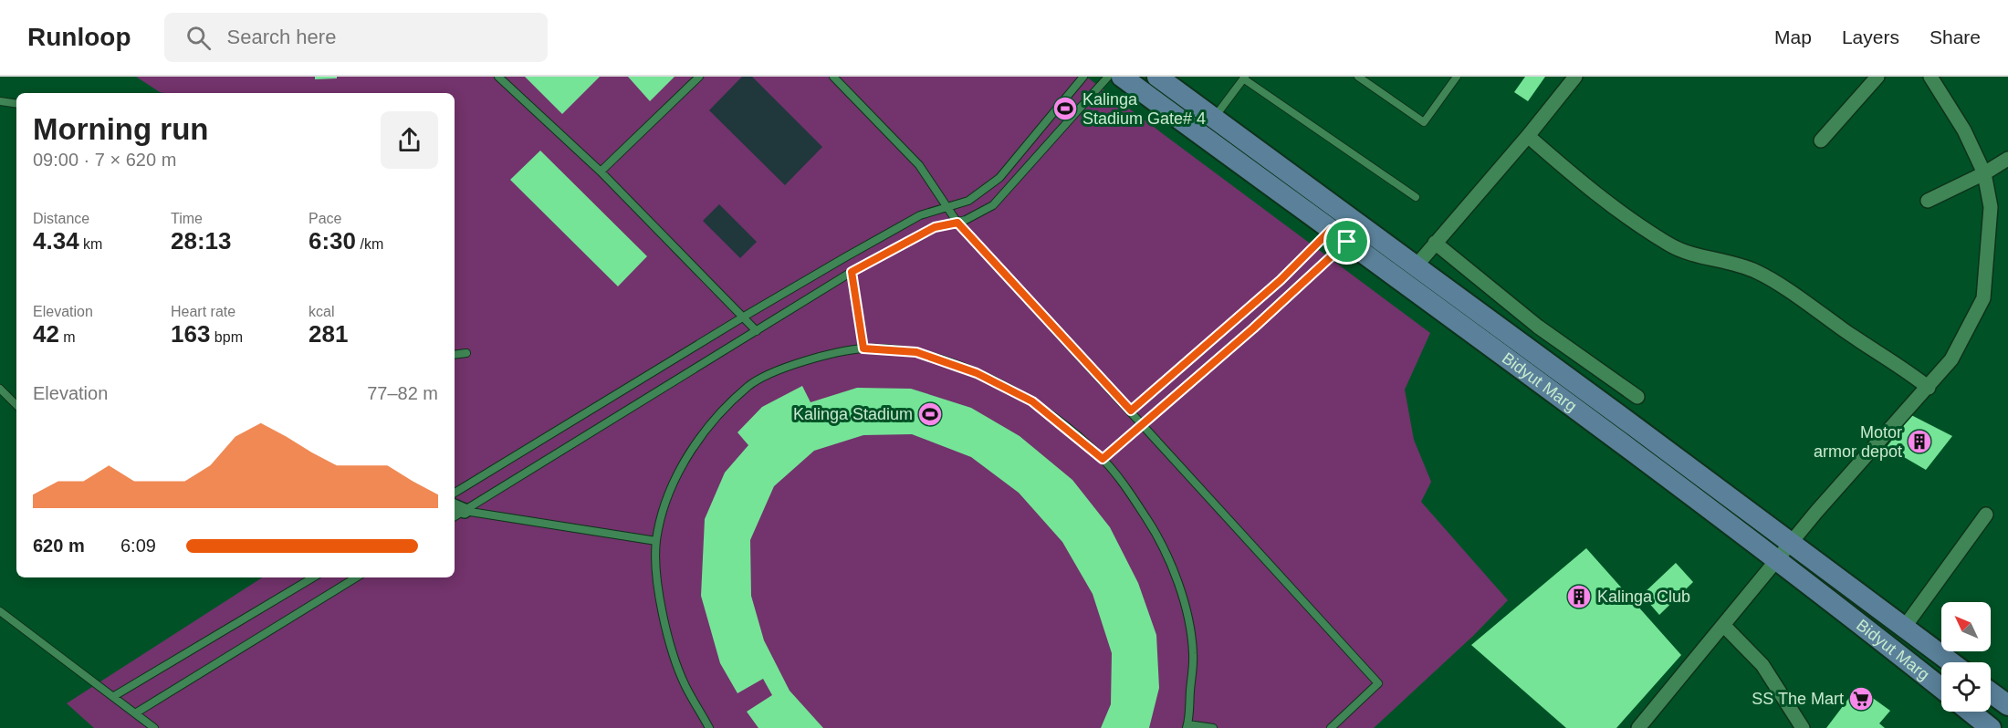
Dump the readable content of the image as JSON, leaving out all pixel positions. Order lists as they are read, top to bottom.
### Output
{
  "streets": {
    "main road": ["Bidyut Marg"]
  },
  "places": {
    "sports": ["Kalinga Stadium Gate# 4", "Kalinga Stadium"],
    "building": ["Motor armor depot", "Kalinga Club"],
    "supermarket": ["SS The Mart"]
  },
  "north": "top left",
  "page": {
    "header": "Runloop",
    "search": "Search here",
    "nav": ["Map", "Layers", "Share"],
    "heading": ["Morning run", "09:00 · 7 × 620 m"],
    "stats": [
      ["Distance", "4.34 km"],
      ["Time", "28:13"],
      ["Pace", "6:30 /km"],
      ["Elevation", "42 m"],
      ["Heart rate", "163 bpm"],
      ["kcal", "281"]
    ],
    "chart": ["Elevation", "77–82 m"],
    "list": [
      {
        "name": "620 m",
        "note": "6:09"
      }
    ]
  }
}
